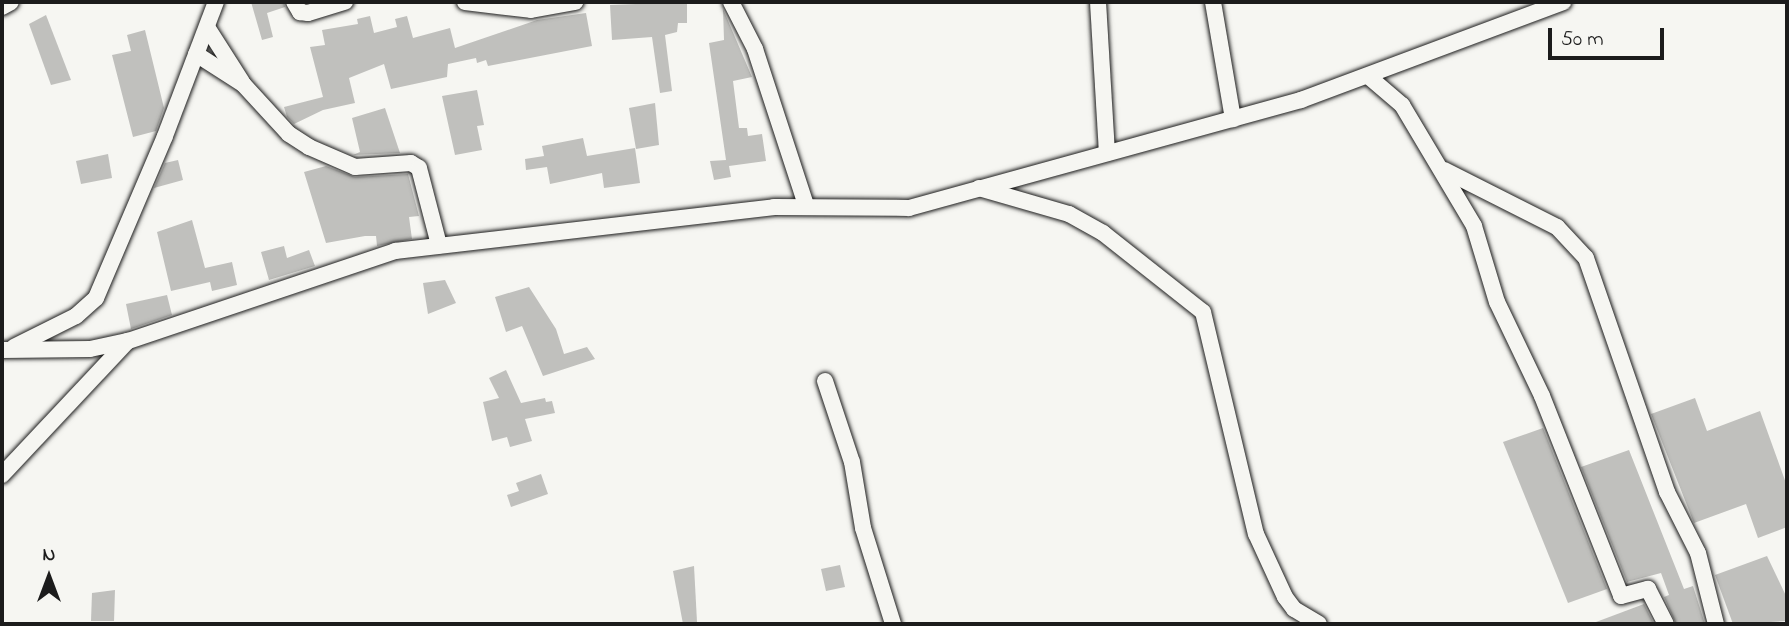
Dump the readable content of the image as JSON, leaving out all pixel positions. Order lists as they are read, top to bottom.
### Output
{
  "scale_bar": "50 m",
  "north": "top"
}
